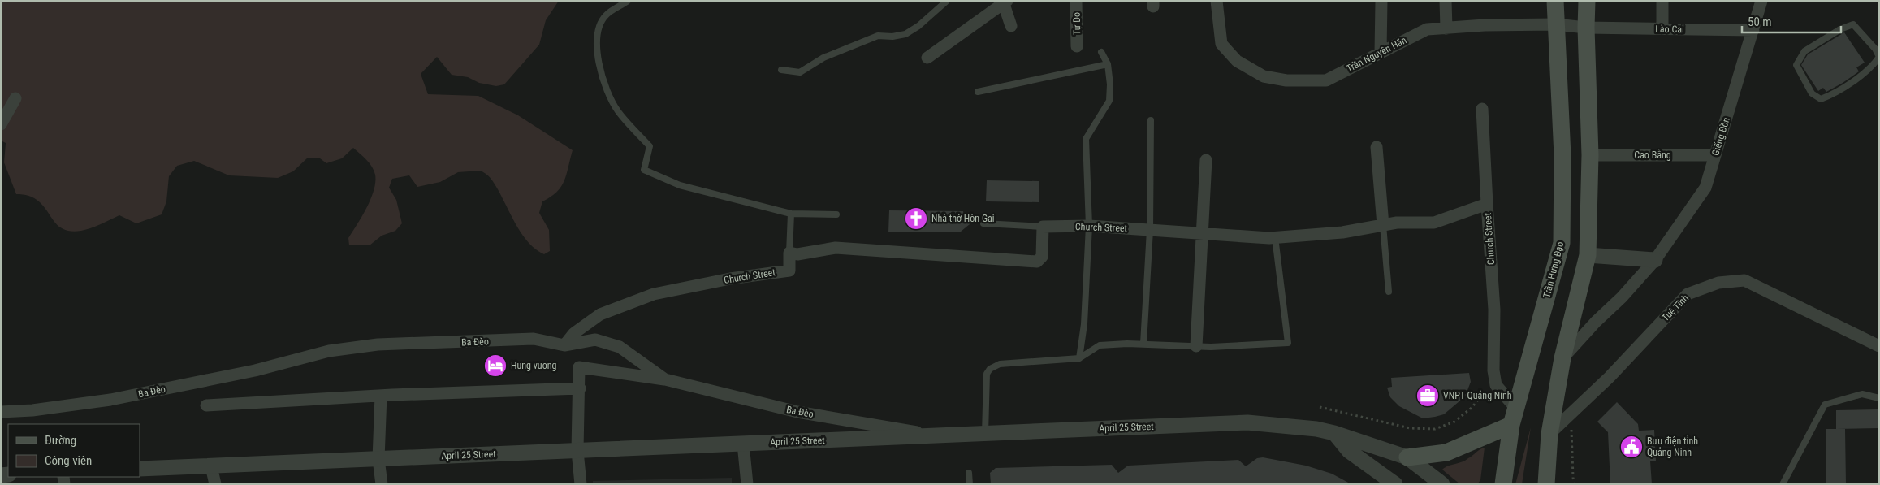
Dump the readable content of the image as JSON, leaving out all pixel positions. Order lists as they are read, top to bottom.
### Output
{
  "streets": {
    "main road": ["Trần Hưng Đạo"],
    "street": [
      "Tự Do",
      "Lào Cai",
      "Trần Nguyên Hãn",
      "Giếng Đồn",
      "Cao Bằng",
      "Church Street",
      "Tuệ Tĩnh",
      "Ba Đèo",
      "April 25 Street"
    ]
  },
  "crossings": [
    ["Lào Cai", "Trần Nguyên Hãn"],
    ["Lào Cai", "Giếng Đồn"],
    ["Trần Nguyên Hãn", "Trần Hưng Đạo"],
    ["Giếng Đồn", "Cao Bằng"],
    ["Church Street", "Trần Hưng Đạo"],
    ["Church Street", "Ba Đèo"],
    ["Ba Đèo", "April 25 Street"]
  ],
  "places": {
    "church": ["Nhà thờ Hòn Gai"],
    "hotel": ["Hung vuong"],
    "office": ["VNPT Quảng Ninh"],
    "public building": ["Bưu điện tỉnh Quảng Ninh"]
  },
  "legend": ["Đường", "Công viên"],
  "scale_bar": "50 m"
}
